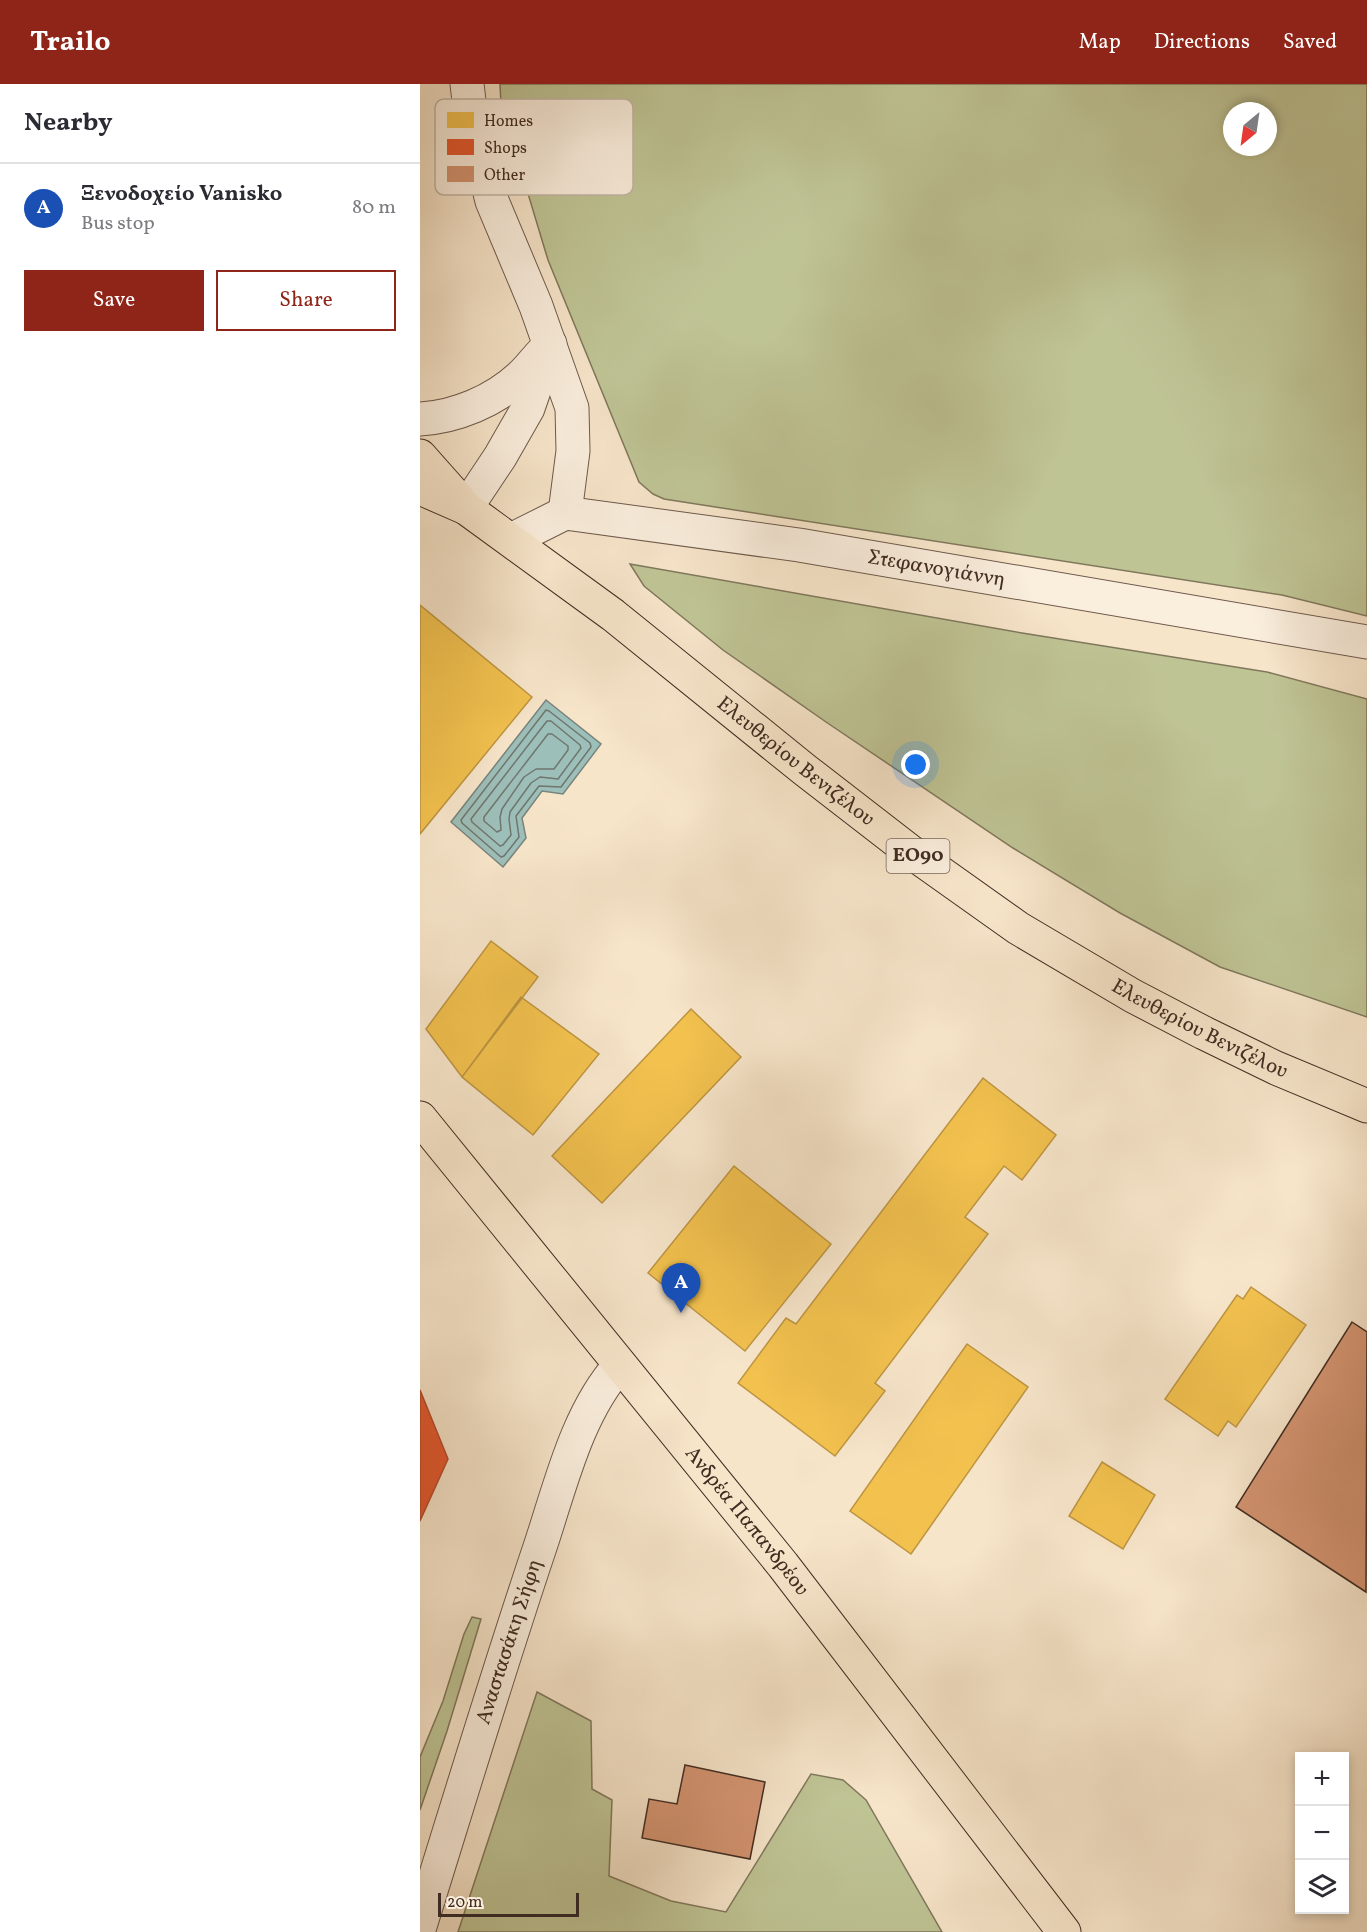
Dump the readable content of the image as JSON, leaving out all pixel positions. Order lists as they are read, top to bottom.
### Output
{
  "streets": {
    "main road": ["Ελευθερίου Βενιζέλου", "ΕΟ90", "Ανδρέα Παπανδρέου"],
    "street": ["Στεφανογιάννη", "Αναστασάκη Σήφη"]
  },
  "crossings": [
    ["Ελευθερίου Βενιζέλου", "ΕΟ90"],
    ["Ανδρέα Παπανδρέου", "Αναστασάκη Σήφη"]
  ],
  "legend": ["Homes", "Shops", "Other"],
  "scale_bar": "20 m",
  "north": "bottom left",
  "page": {
    "header": "Trailo",
    "nav": ["Map", "Directions", "Saved"],
    "heading": "Nearby",
    "list": [
      {
        "mark": "A",
        "name": "Ξενοδοχείο Vanisko",
        "note": "Bus stop",
        "value": "80 m"
      }
    ],
    "buttons": ["Save", "Share"],
    "pins": "A",
    "map_buttons": ["+", "−"],
    "scale": "20 m"
  }
}
